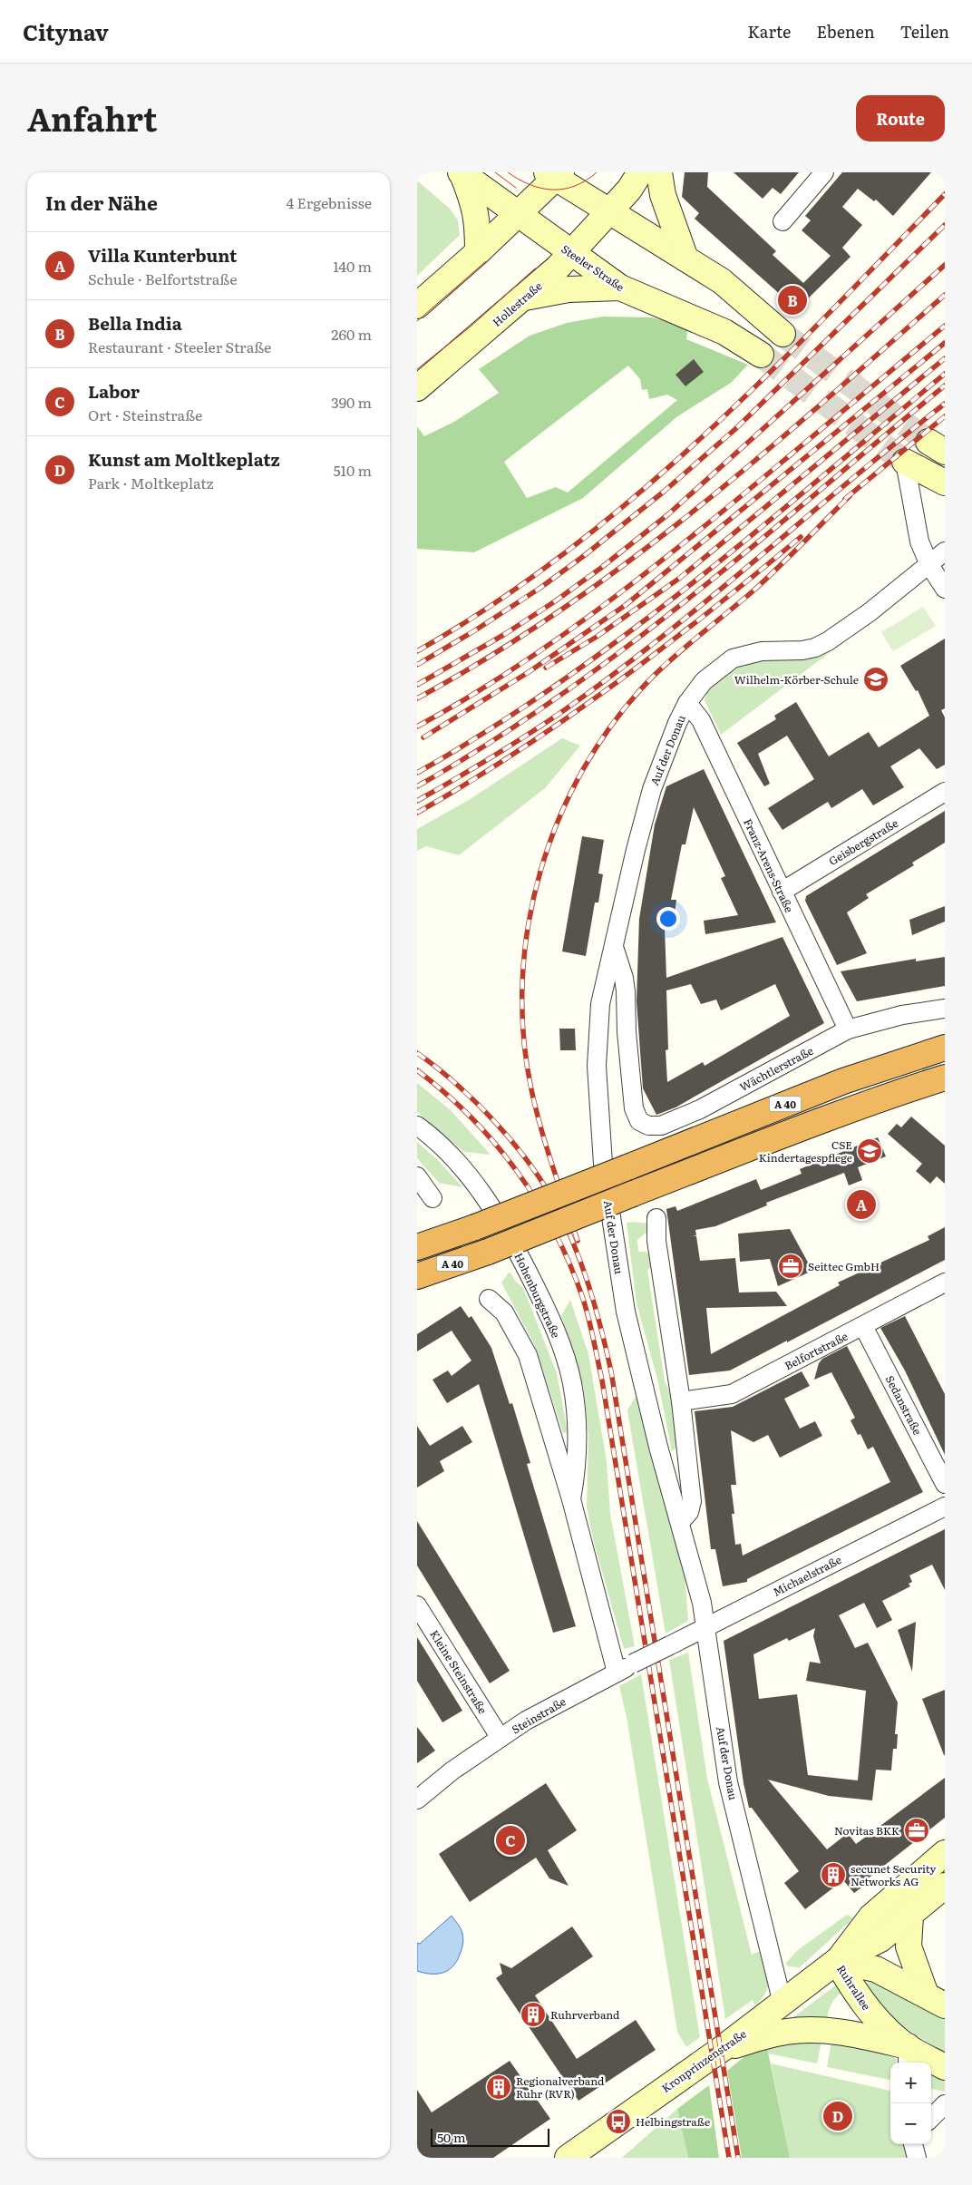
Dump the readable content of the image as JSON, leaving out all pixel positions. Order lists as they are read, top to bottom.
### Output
{
  "streets": {
    "highway": ["A 40"],
    "main road": [
      "Steeler Straße",
      "Hollestraße",
      "Ruhrallee",
      "Kronprinzenstraße"
    ],
    "street": [
      "Auf der Donau",
      "Geisbergstraße",
      "Franz-Arens-Straße",
      "Wächtlerstraße",
      "Hohenburgstraße",
      "Belfortstraße",
      "Sedanstraße",
      "Michaelstraße",
      "Kleine Steinstraße",
      "Steinstraße"
    ]
  },
  "crossings": [
    ["Steeler Straße", "Hollestraße"],
    ["Auf der Donau", "Franz-Arens-Straße"],
    ["Auf der Donau", "Wächtlerstraße"],
    ["Auf der Donau", "Michaelstraße"],
    ["Auf der Donau", "Kronprinzenstraße"],
    ["Geisbergstraße", "Franz-Arens-Straße"],
    ["Franz-Arens-Straße", "Wächtlerstraße"],
    ["Hohenburgstraße", "Steinstraße"],
    ["Belfortstraße", "Sedanstraße"],
    ["Michaelstraße", "Steinstraße"],
    ["Kleine Steinstraße", "Steinstraße"],
    ["Ruhrallee", "Kronprinzenstraße"]
  ],
  "places": {
    "school or university": ["Wilhelm-Körber-Schule", "CSE Kindertagespflege"],
    "office": ["Seittec GmbH", "Novitas BKK"],
    "building": ["secunet Security Networks AG", "Ruhrverband", "Regionalverband Ruhr (RVR)"],
    "bus stop": ["Helbingstraße"]
  },
  "scale_bar": "50 m",
  "page": {
    "header": "Citynav",
    "nav": ["Karte", "Ebenen", "Teilen"],
    "title": "Anfahrt",
    "buttons": "Route",
    "heading": ["In der Nähe", "4 Ergebnisse"],
    "list": [
      {
        "mark": "A",
        "name": "Villa Kunterbunt",
        "note": "Schule · Belfortstraße",
        "value": "140 m"
      },
      {
        "mark": "B",
        "name": "Bella India",
        "note": "Restaurant · Steeler Straße",
        "value": "260 m"
      },
      {
        "mark": "C",
        "name": "Labor",
        "note": "Ort · Steinstraße",
        "value": "390 m"
      },
      {
        "mark": "D",
        "name": "Kunst am Moltkeplatz",
        "note": "Park · Moltkeplatz",
        "value": "510 m"
      }
    ],
    "pins": [
      "B",
      "A",
      "C",
      "D"
    ],
    "map_buttons": ["+", "−"],
    "scale": "50 m"
  }
}
